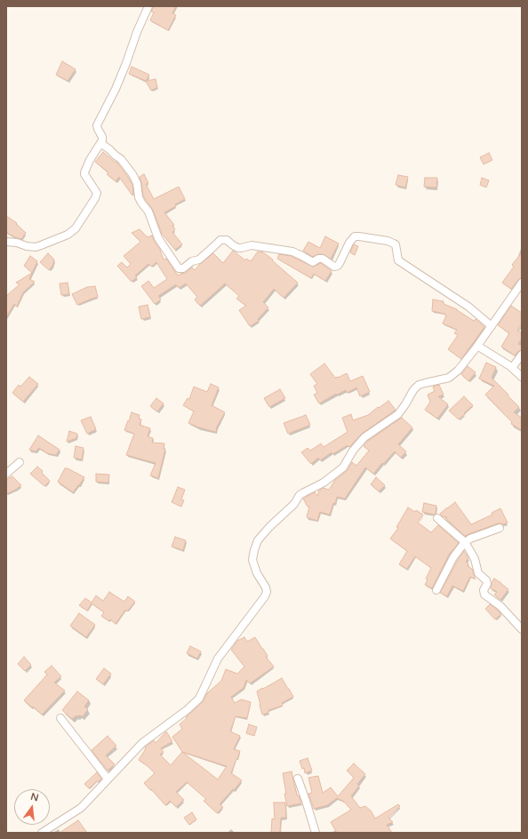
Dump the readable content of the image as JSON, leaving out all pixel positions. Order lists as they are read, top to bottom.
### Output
{
  "north": "top"
}
